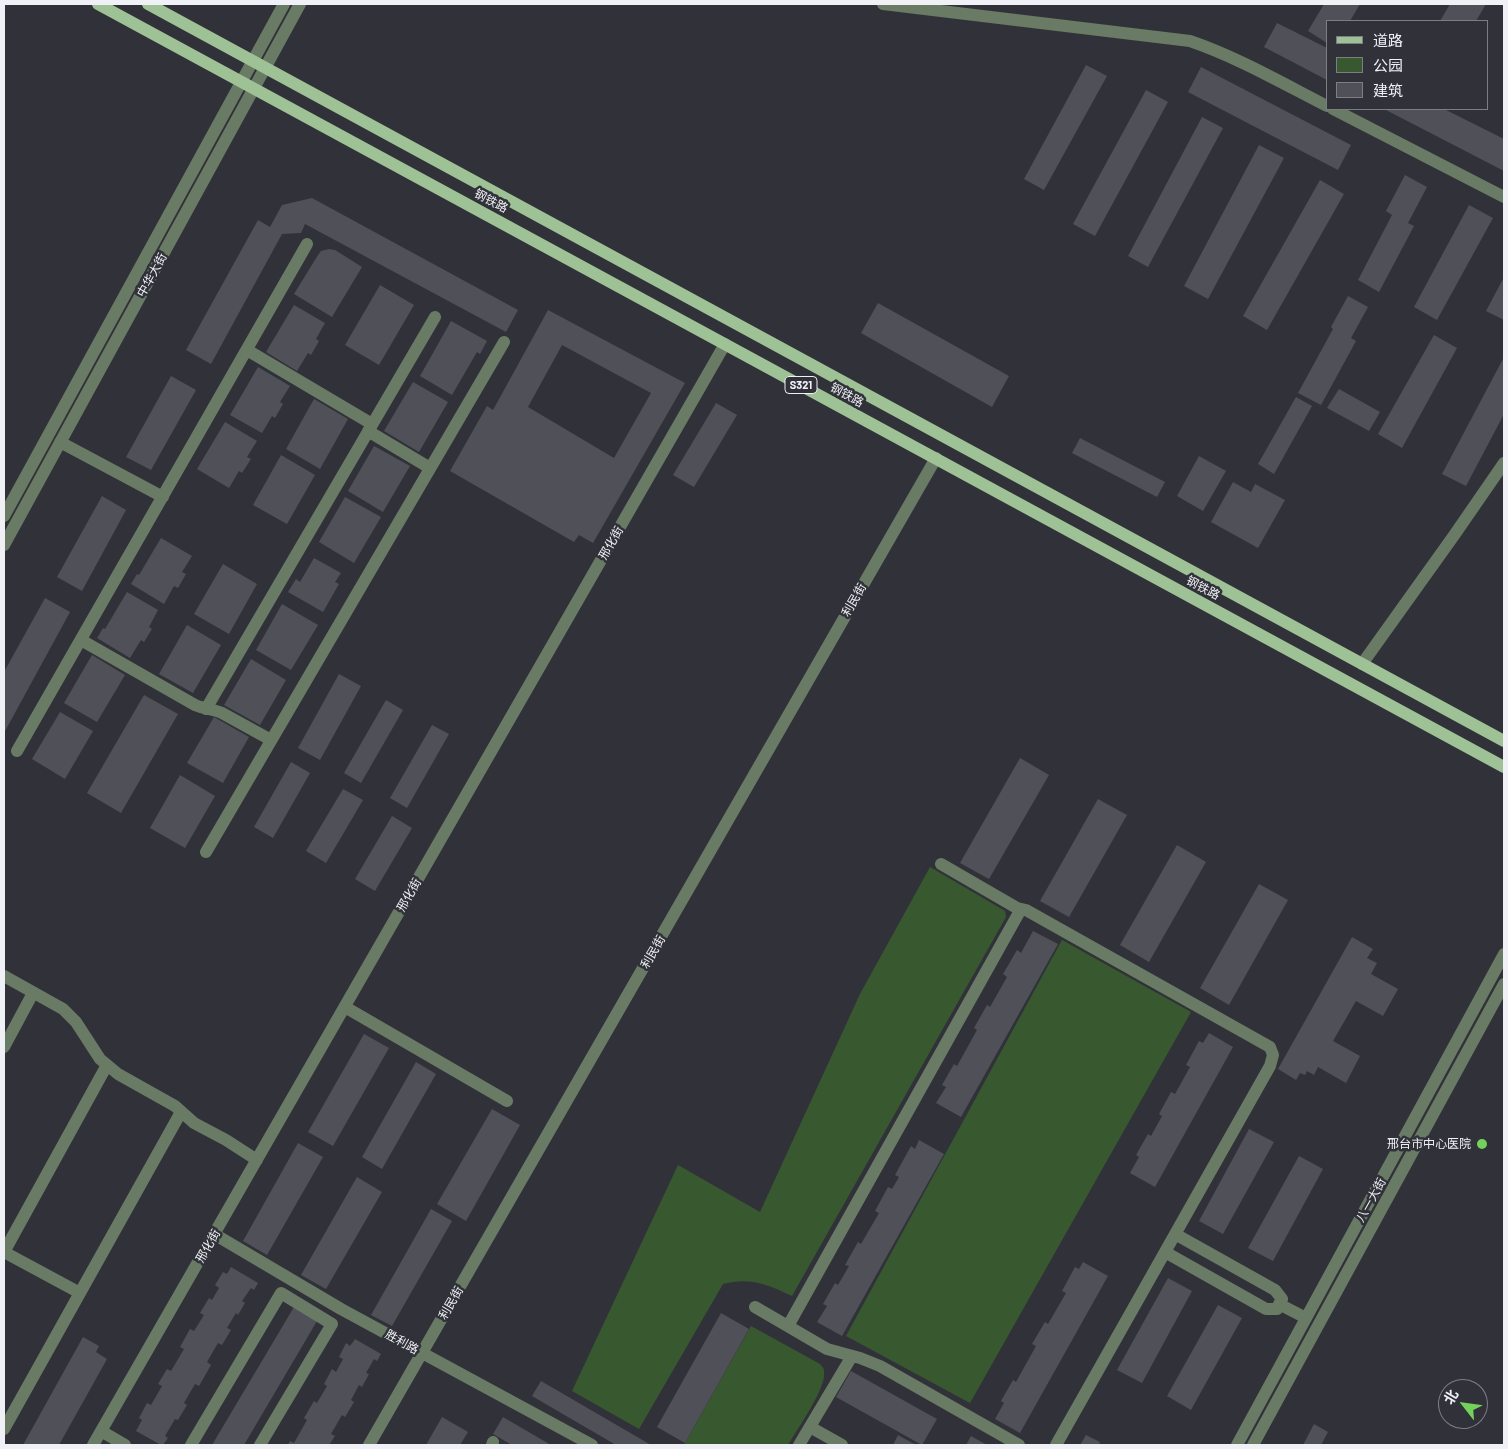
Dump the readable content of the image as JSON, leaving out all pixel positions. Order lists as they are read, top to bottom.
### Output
{
  "streets": {
    "main road": ["钢铁路", "S321"],
    "street": [
      "中华大街",
      "邢化街",
      "利民街",
      "八一大街",
      "胜利路"
    ]
  },
  "crossings": [
    ["钢铁路", "中华大街"],
    ["钢铁路", "邢化街"],
    ["钢铁路", "利民街"],
    ["邢化街", "胜利路"],
    ["利民街", "胜利路"]
  ],
  "places": ["邢台市中心医院"],
  "legend": ["道路", "公园", "建筑"],
  "north": "top left"
}
